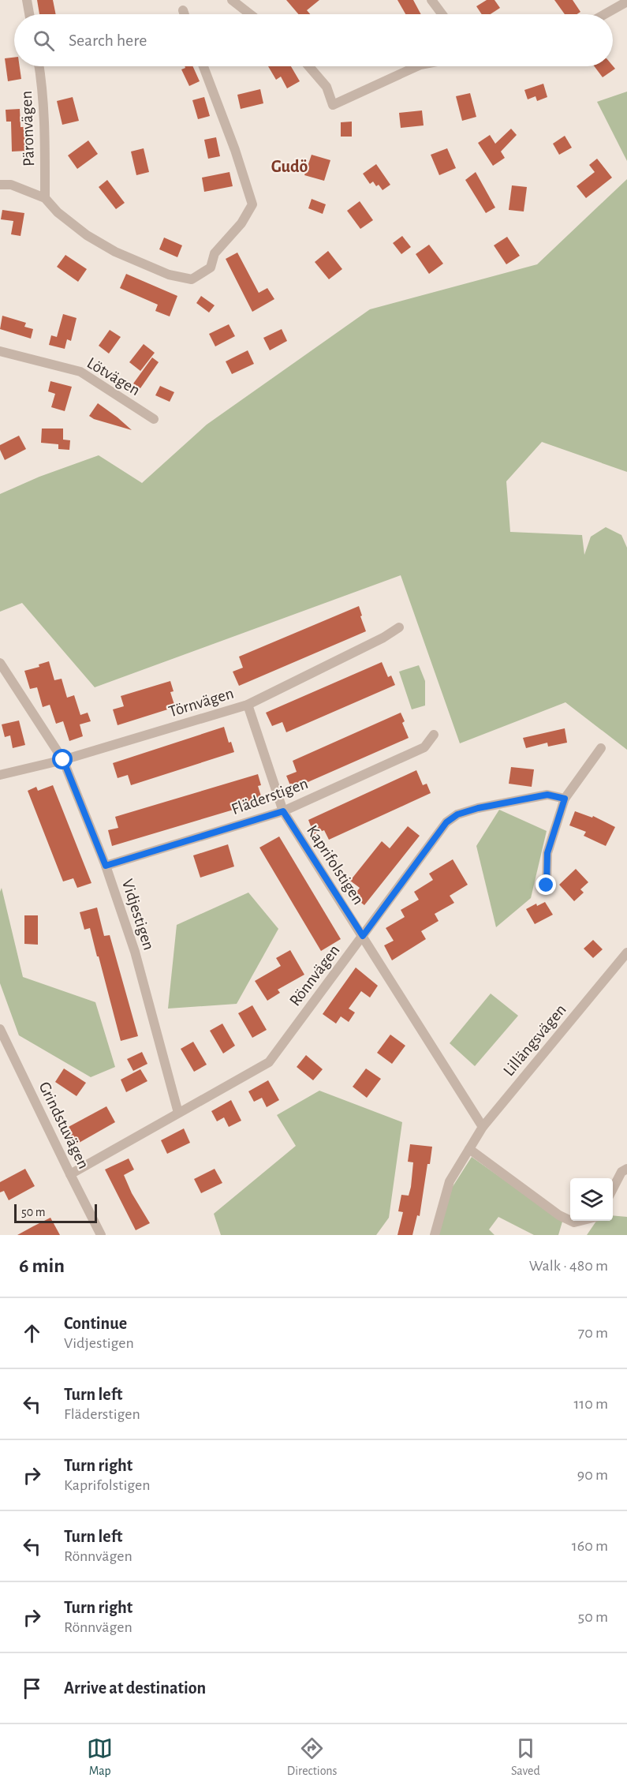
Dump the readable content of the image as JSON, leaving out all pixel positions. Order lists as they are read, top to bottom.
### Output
{
  "streets": {
    "street": [
      "Päronvägen",
      "Lötvägen",
      "Törnvägen",
      "Fläderstigen",
      "Kaprifolstigen",
      "Vidjestigen",
      "Rönnvägen",
      "Lillängsvägen",
      "Grindstuvägen"
    ]
  },
  "crossings": [
    ["Törnvägen", "Kaprifolstigen"],
    ["Törnvägen", "Vidjestigen"],
    ["Fläderstigen", "Kaprifolstigen"],
    ["Fläderstigen", "Vidjestigen"],
    ["Kaprifolstigen", "Rönnvägen"],
    ["Kaprifolstigen", "Lillängsvägen"],
    ["Vidjestigen", "Rönnvägen"],
    ["Rönnvägen", "Grindstuvägen"]
  ],
  "districts": ["Gudö"],
  "scale_bar": "50 m",
  "page": {
    "search": "Search here",
    "scale": "50 m",
    "heading": ["6 min", "Walk · 480 m"],
    "list": [
      ["Continue", "Vidjestigen", "70 m"],
      ["Turn left", "Fläderstigen", "110 m"],
      ["Turn right", "Kaprifolstigen", "90 m"],
      ["Turn left", "Rönnvägen", "160 m"],
      ["Turn right", "Rönnvägen", "50 m"],
      "Arrive at destination"
    ],
    "nav": ["Map", "Directions", "Saved"]
  }
}
